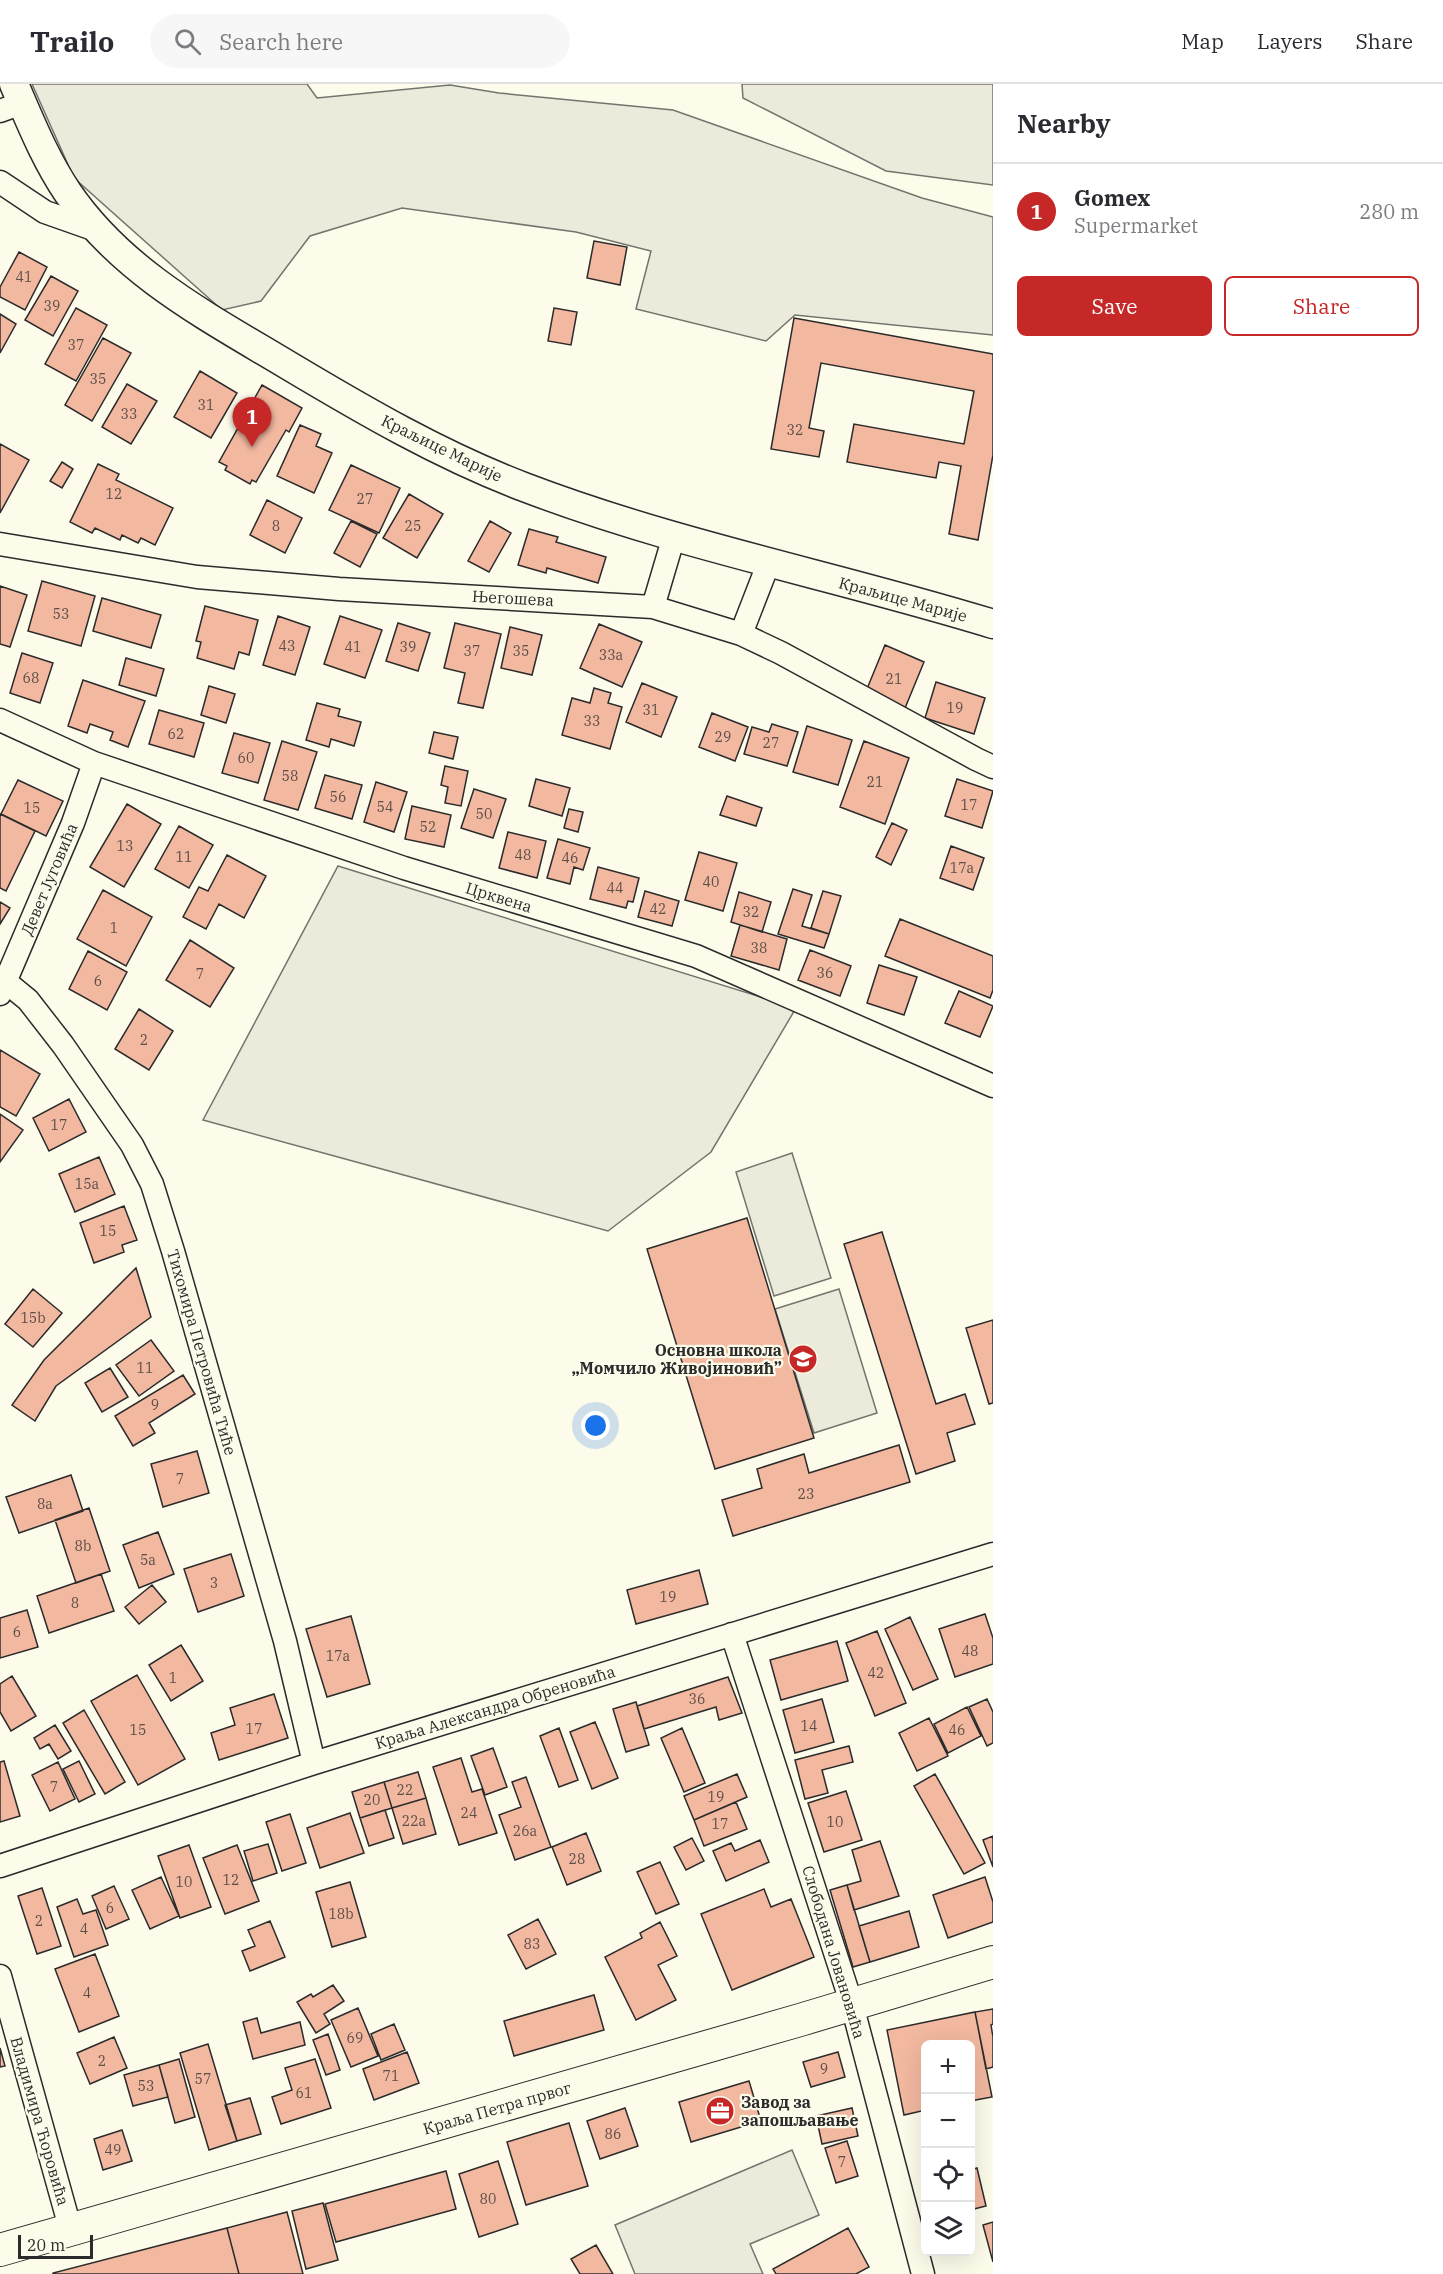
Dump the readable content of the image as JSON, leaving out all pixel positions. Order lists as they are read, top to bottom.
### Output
{
  "streets": {
    "main road": ["Краља Петра првог"],
    "street": [
      "Краљице Марије",
      "Његошева",
      "Девет Југовића",
      "Црквена",
      "Тихомира Петровића Тиће",
      "Краља Александра Обреновића",
      "Слободана Јовановића",
      "Владимира Ћоровића"
    ]
  },
  "crossings": [
    ["Девет Југовића", "Црквена"],
    ["Девет Југовића", "Тихомира Петровића Тиће"],
    ["Тихомира Петровића Тиће", "Краља Александра Обреновића"],
    ["Краља Александра Обреновића", "Слободана Јовановића"],
    ["Слободана Јовановића", "Краља Петра првог"],
    ["Краља Петра првог", "Владимира Ћоровића"]
  ],
  "places": {
    "school or university": ["Основна школа „Момчило Живојиновић”"],
    "office": ["Завод за запошљавање"]
  },
  "house_numbers": [
    "41",
    "39",
    "37",
    "35",
    "31",
    "33",
    "32",
    "12",
    "27",
    "8",
    "25",
    "53",
    "43",
    "41",
    "39",
    "37",
    "35",
    "33a",
    "68",
    "21",
    "19",
    "31",
    "33",
    "62",
    "29",
    "27",
    "60",
    "58",
    "21",
    "56",
    "17",
    "54",
    "15",
    "50",
    "52",
    "13",
    "48",
    "11",
    "46",
    "17a",
    "40",
    "44",
    "42",
    "32",
    "1",
    "38",
    "36",
    "7",
    "6",
    "2",
    "17",
    "15a",
    "15",
    "15b",
    "11",
    "9",
    "7",
    "23",
    "8a",
    "8b",
    "5a",
    "3",
    "19",
    "8",
    "6",
    "48",
    "17a",
    "42",
    "1",
    "36",
    "14",
    "17",
    "15",
    "46",
    "7",
    "22",
    "19",
    "20",
    "24",
    "22a",
    "10",
    "17",
    "26a",
    "28",
    "12",
    "10",
    "6",
    "18b",
    "2",
    "4",
    "83",
    "4",
    "69",
    "2",
    "9",
    "71",
    "57",
    "53",
    "61",
    "86",
    "49",
    "7",
    "80"
  ],
  "scale_bar": "20 m",
  "page": {
    "header": "Trailo",
    "search": "Search here",
    "nav": ["Map", "Layers", "Share"],
    "heading": "Nearby",
    "list": [
      {
        "mark": "1",
        "name": "Gomex",
        "note": "Supermarket",
        "value": "280 m"
      }
    ],
    "buttons": ["Save", "Share"],
    "pins": "1",
    "map_buttons": ["+", "−"],
    "scale": "20 m"
  }
}
